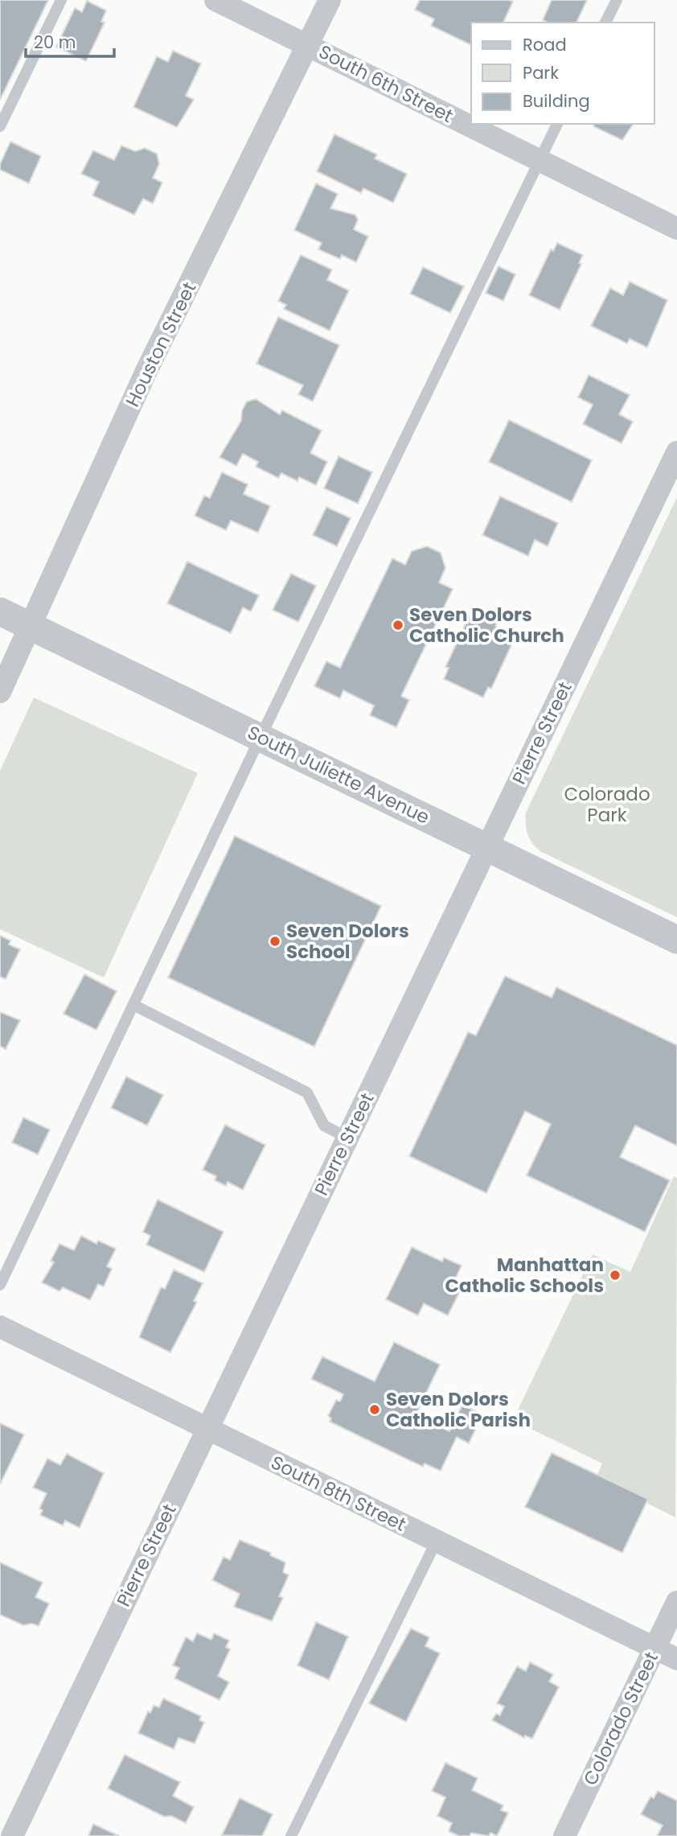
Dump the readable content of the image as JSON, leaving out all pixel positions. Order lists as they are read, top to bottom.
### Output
{
  "streets": {
    "street": [
      "South 6th Street",
      "Houston Street",
      "Pierre Street",
      "South Juliette Avenue",
      "South 8th Street",
      "Colorado Street"
    ]
  },
  "crossings": [
    ["South 6th Street", "Houston Street"],
    ["Houston Street", "South Juliette Avenue"],
    ["Pierre Street", "South Juliette Avenue"],
    ["Pierre Street", "South 8th Street"],
    ["South 8th Street", "Colorado Street"]
  ],
  "parks": ["Colorado Park"],
  "places": [
    "Seven Dolors Catholic Church",
    "Seven Dolors School",
    "Manhattan Catholic Schools",
    "Seven Dolors Catholic Parish"
  ],
  "legend": ["Road", "Park", "Building"],
  "scale_bar": "20 m"
}
